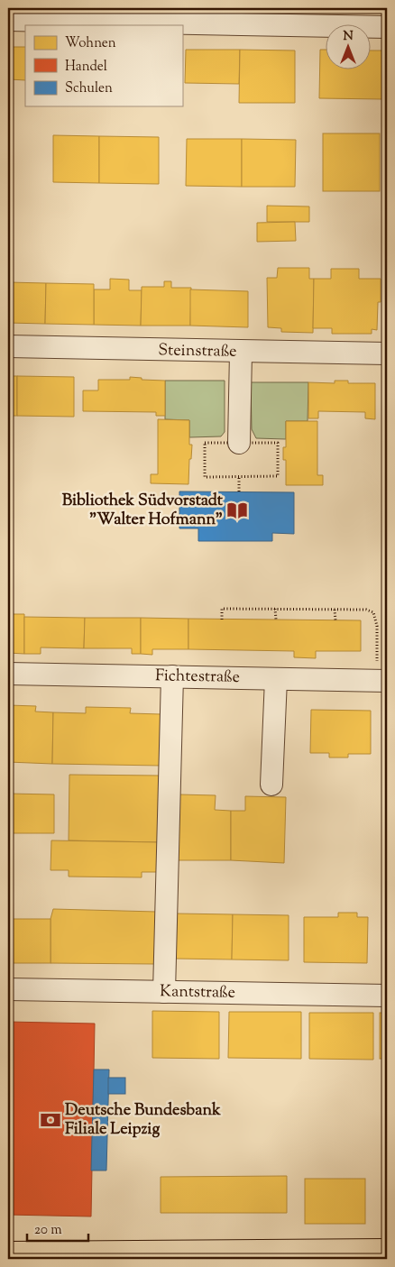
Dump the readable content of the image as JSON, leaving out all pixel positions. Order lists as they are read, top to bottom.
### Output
{
  "streets": {
    "street": ["Steinstraße", "Fichtestraße", "Kantstraße"]
  },
  "places": {
    "library": ["Bibliothek Südvorstadt \"Walter Hofmann\""],
    "bank": ["Deutsche Bundesbank Filiale Leipzig"]
  },
  "legend": ["Wohnen", "Handel", "Schulen"],
  "scale_bar": "20 m",
  "north": "top"
}
